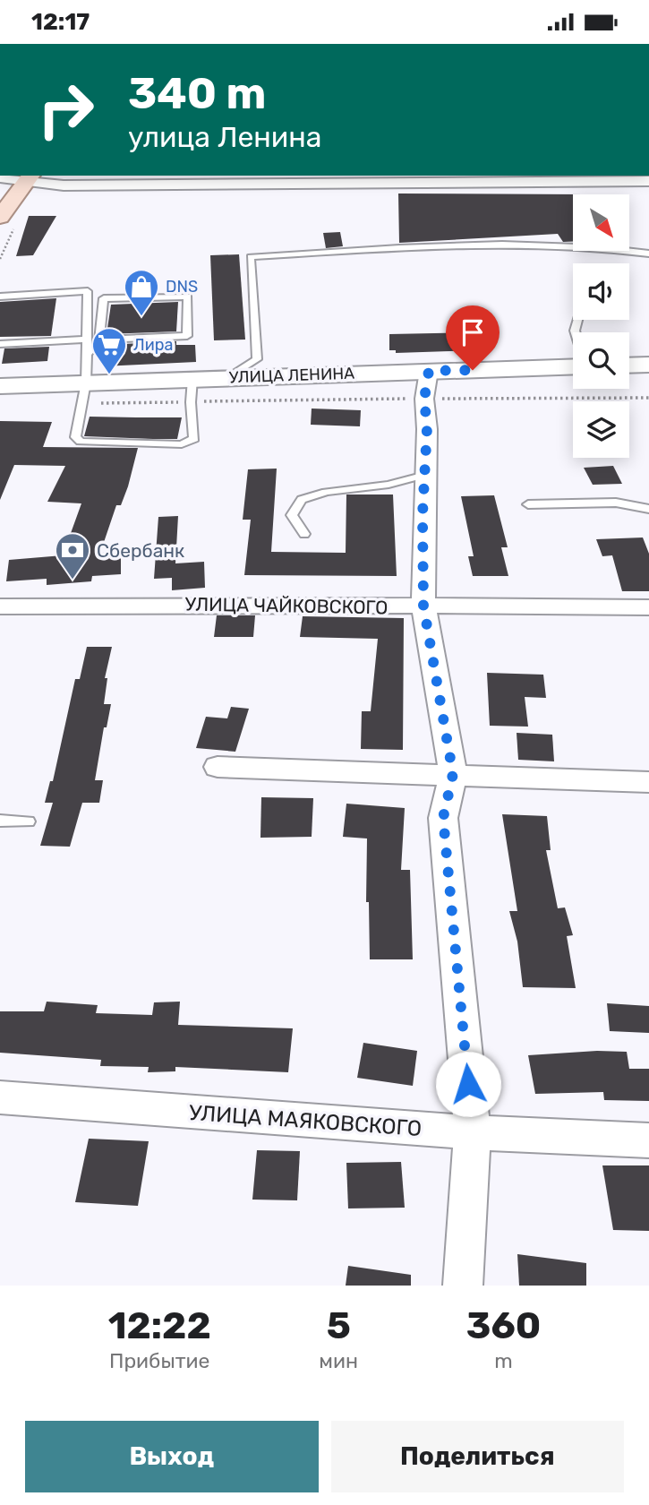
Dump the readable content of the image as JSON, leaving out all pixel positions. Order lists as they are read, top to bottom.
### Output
{
  "streets": {
    "main road": ["УЛИЦА ЛЕНИНА"],
    "street": ["УЛИЦА ЧАЙКОВСКОГО", "УЛИЦА МАЯКОВСКОГО"]
  },
  "places": {
    "shop": ["DNS"],
    "supermarket": ["Лира"],
    "bank": ["Сбербанк"]
  },
  "north": "bottom right",
  "page": {
    "status": "12:17",
    "turn": ["340 m", "улица Ленина"],
    "eta": [
      "12:22",
      "Прибытие",
      "5",
      "мин",
      "360",
      "m"
    ],
    "buttons": ["Выход", "Поделиться"]
  }
}
